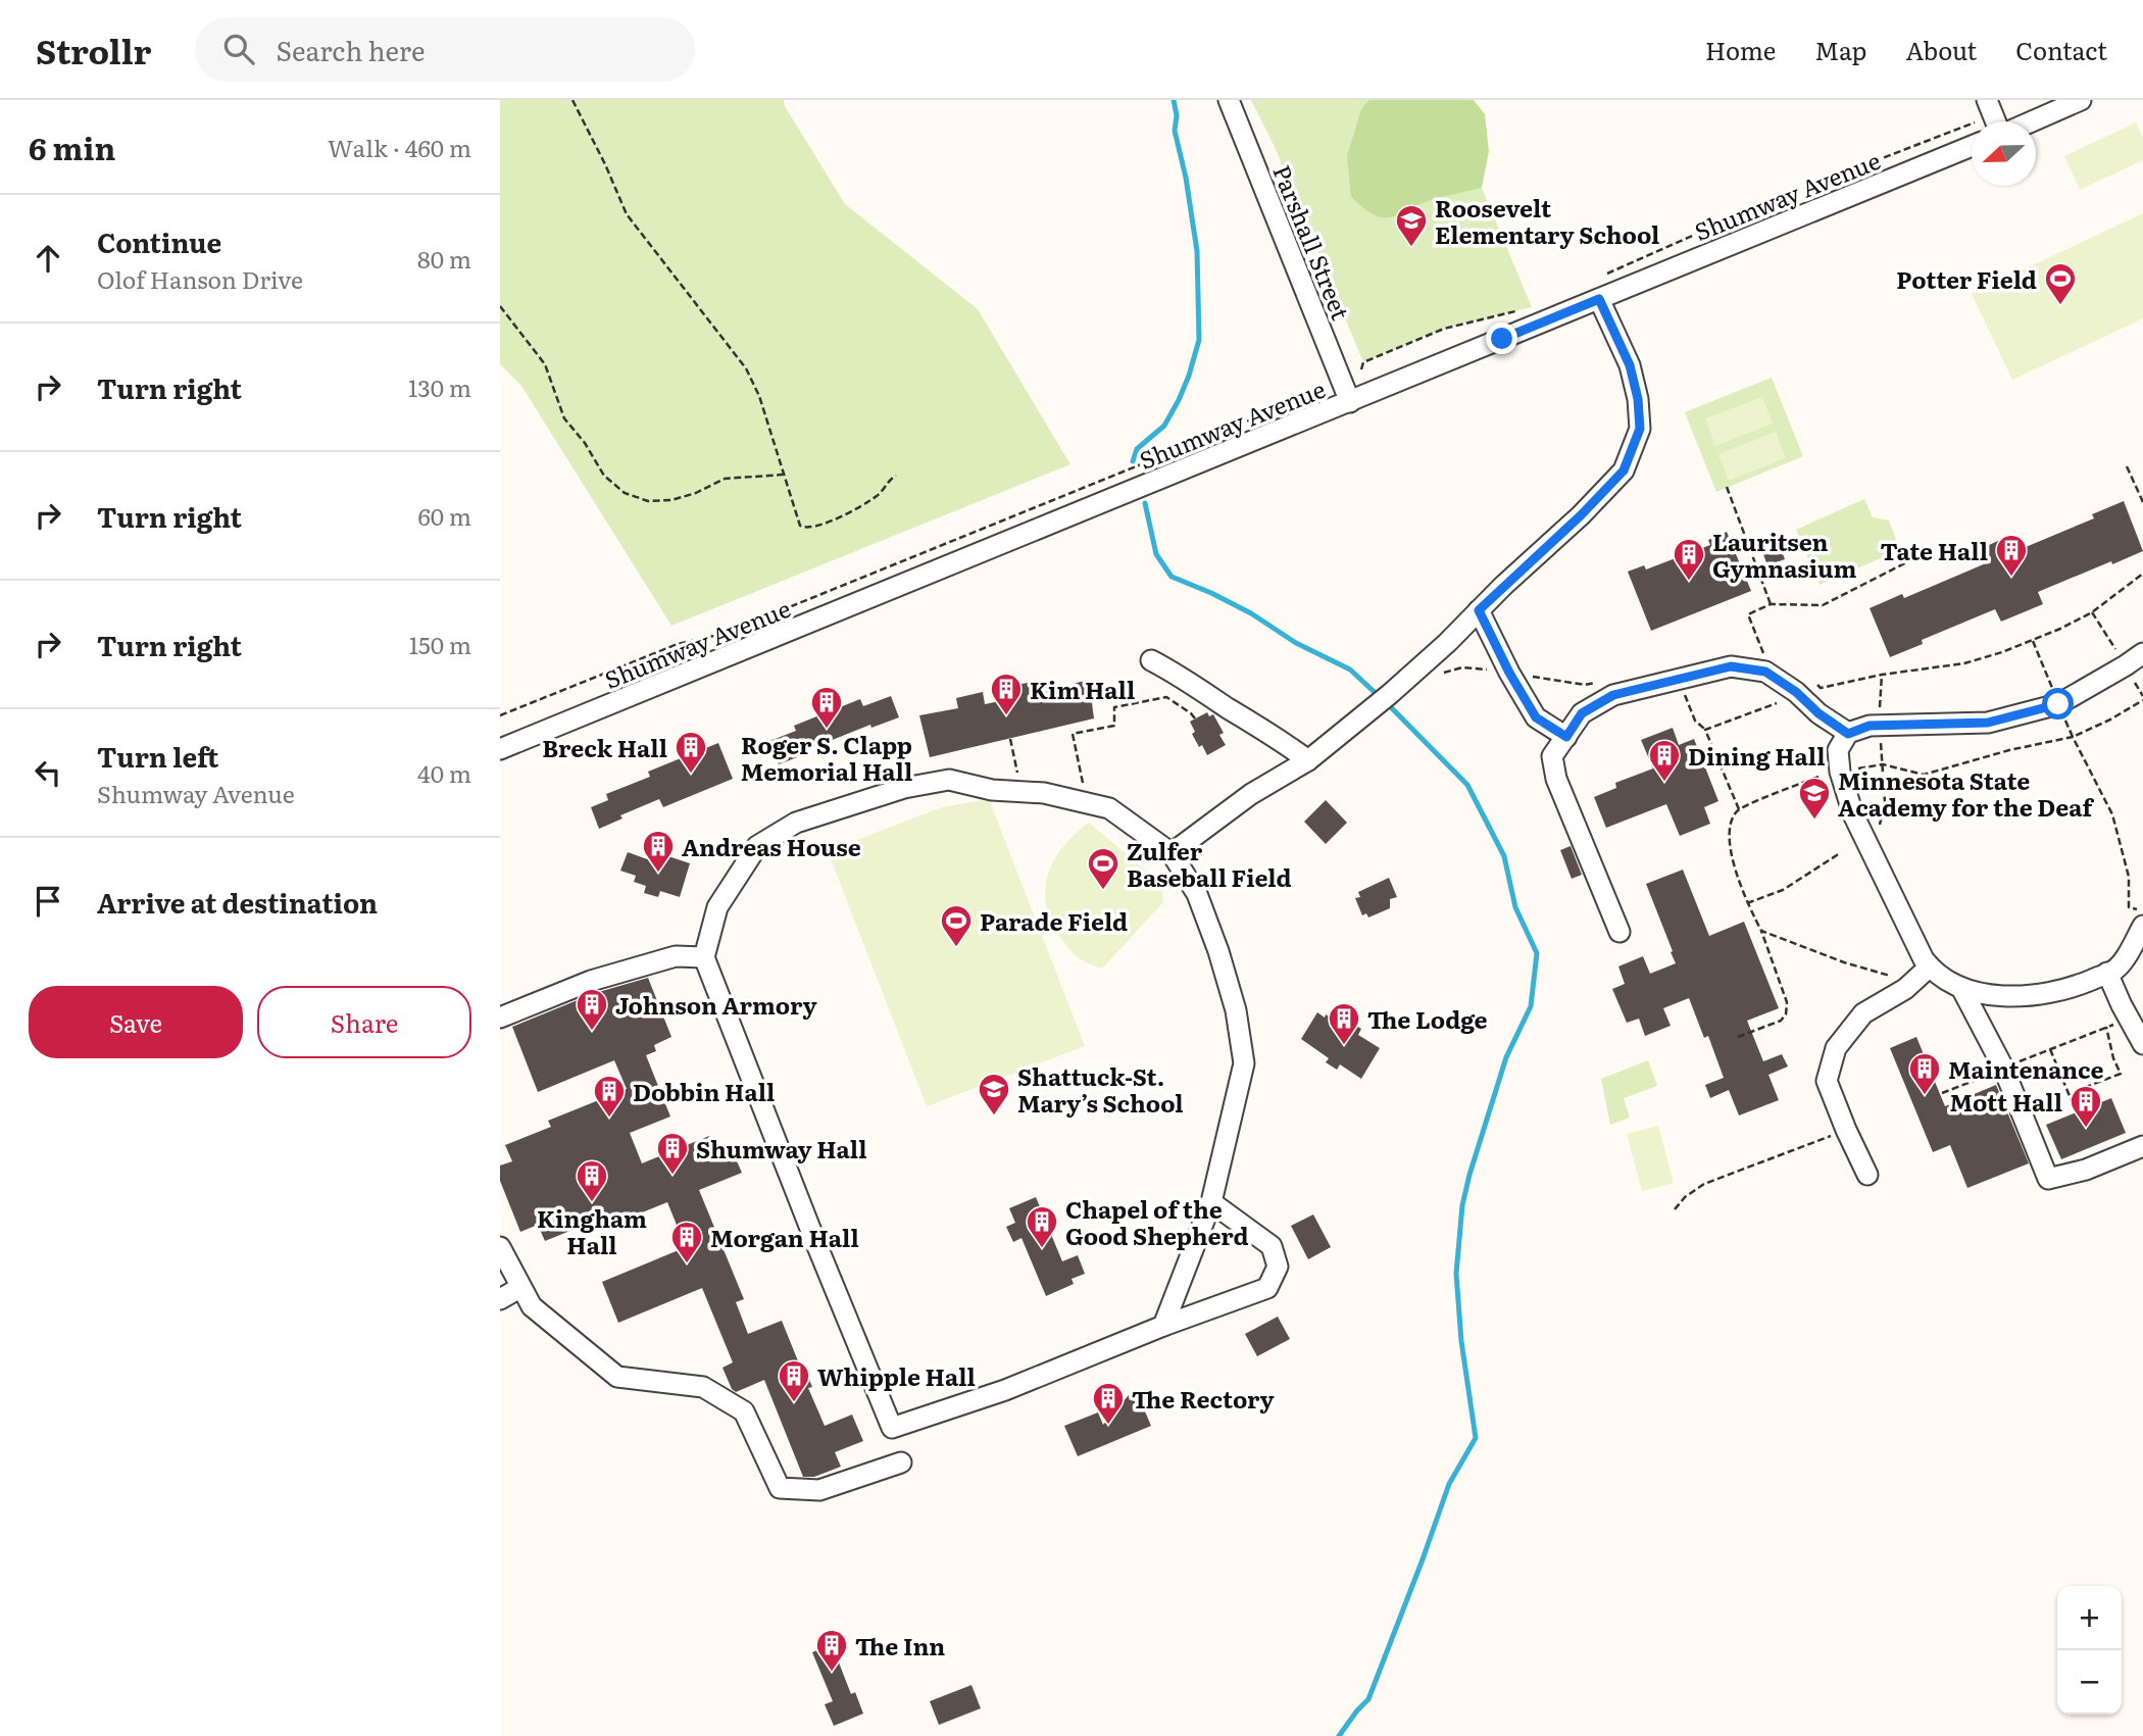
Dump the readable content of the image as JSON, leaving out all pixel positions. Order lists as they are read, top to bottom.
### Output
{
  "streets": {
    "street": ["Shumway Avenue", "Parshall Street"]
  },
  "crossings": [
    ["Shumway Avenue", "Parshall Street"]
  ],
  "places": {
    "school or university": ["Roosevelt Elementary School", "Minnesota State Academy for the Deaf", "Shattuck-St. Mary’s School"],
    "sports": ["Potter Field", "Zulfer Baseball Field", "Parade Field"],
    "building": [
      "Tate Hall",
      "Lauritsen Gymnasium",
      "Kim Hall",
      "Roger S. Clapp Memorial Hall",
      "Breck Hall",
      "Dining Hall",
      "Andreas House",
      "Johnson Armory",
      "The Lodge",
      "Maintenance",
      "Dobbin Hall",
      "Mott Hall",
      "Shumway Hall",
      "Kingham Hall",
      "Chapel of the Good Shepherd",
      "Morgan Hall",
      "Whipple Hall",
      "The Rectory",
      "The Inn"
    ]
  },
  "north": "left",
  "page": {
    "header": "Strollr",
    "search": "Search here",
    "nav": [
      "Home",
      "Map",
      "About",
      "Contact"
    ],
    "heading": ["6 min", "Walk · 460 m"],
    "list": [
      ["Continue", "Olof Hanson Drive", "80 m"],
      ["Turn right", "130 m"],
      ["Turn right", "60 m"],
      ["Turn right", "150 m"],
      ["Turn left", "Shumway Avenue", "40 m"],
      "Arrive at destination"
    ],
    "buttons": ["Save", "Share"],
    "map_buttons": ["+", "−"]
  }
}
